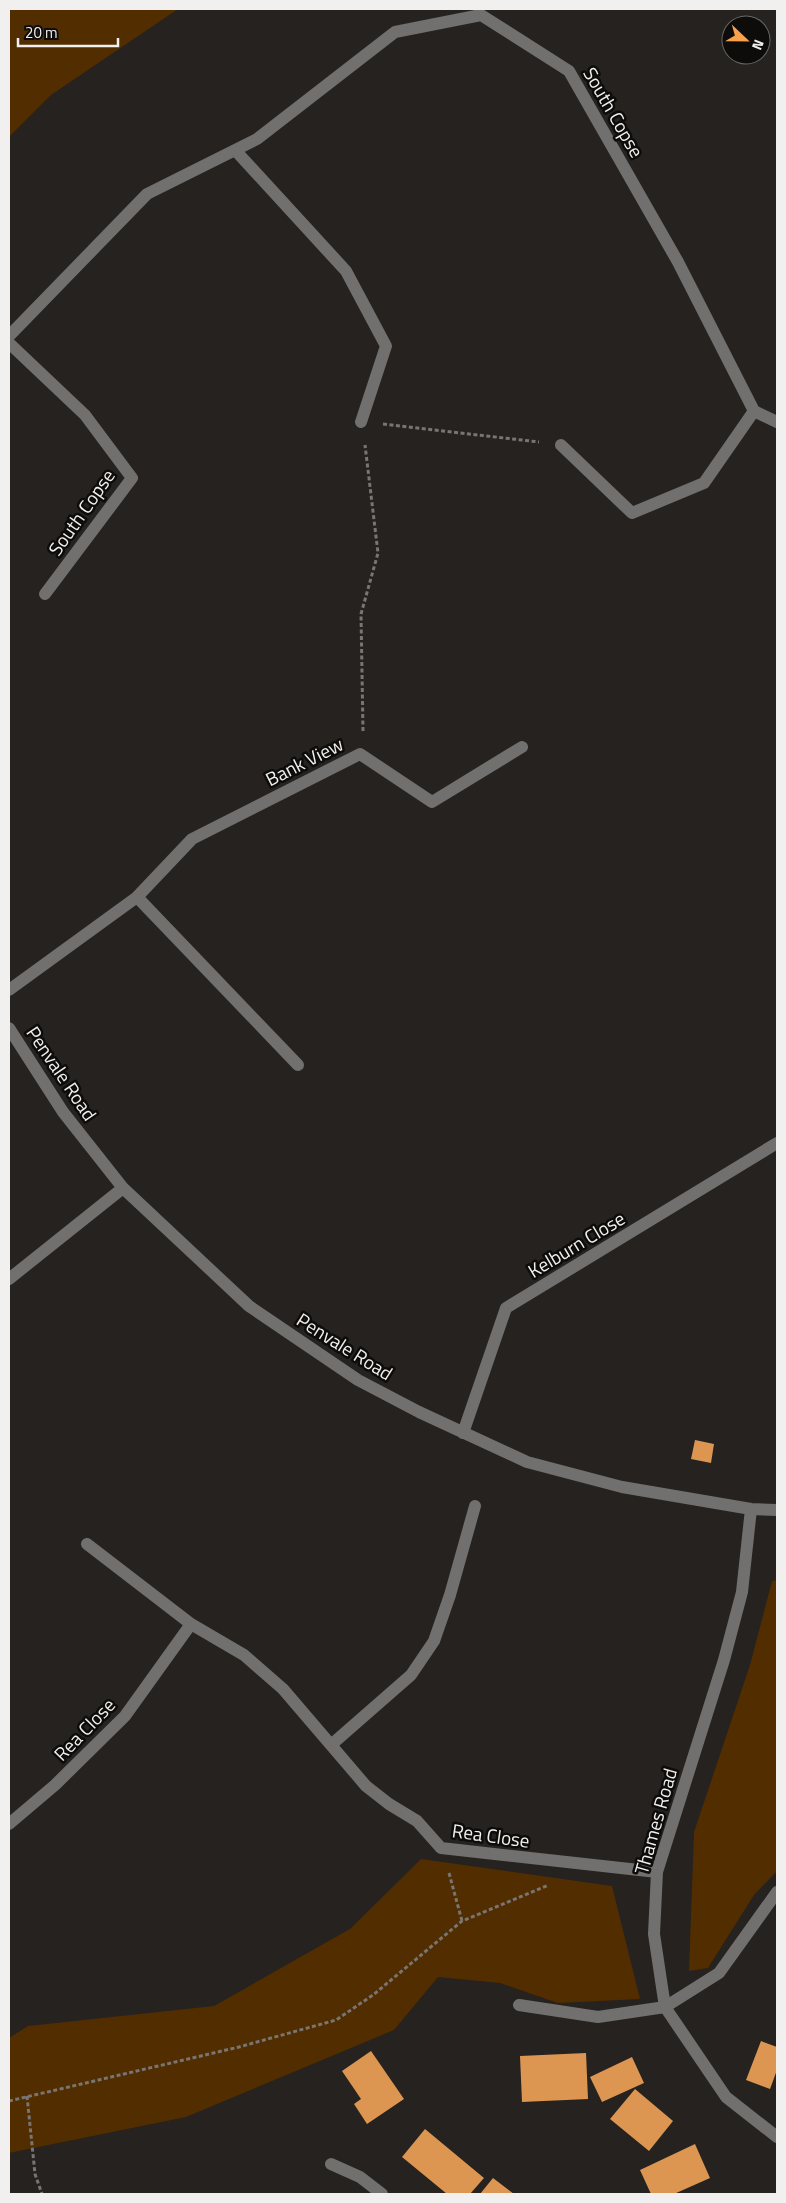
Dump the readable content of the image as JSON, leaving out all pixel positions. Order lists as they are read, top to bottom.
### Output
{
  "streets": {
    "street": [
      "South Copse",
      "Bank View",
      "Penvale Road",
      "Kelburn Close",
      "Rea Close",
      "Thames Road"
    ]
  },
  "crossings": [
    ["Penvale Road", "Kelburn Close"],
    ["Penvale Road", "Thames Road"],
    ["Rea Close", "Thames Road"]
  ],
  "scale_bar": "20 m",
  "north": "right"
}
